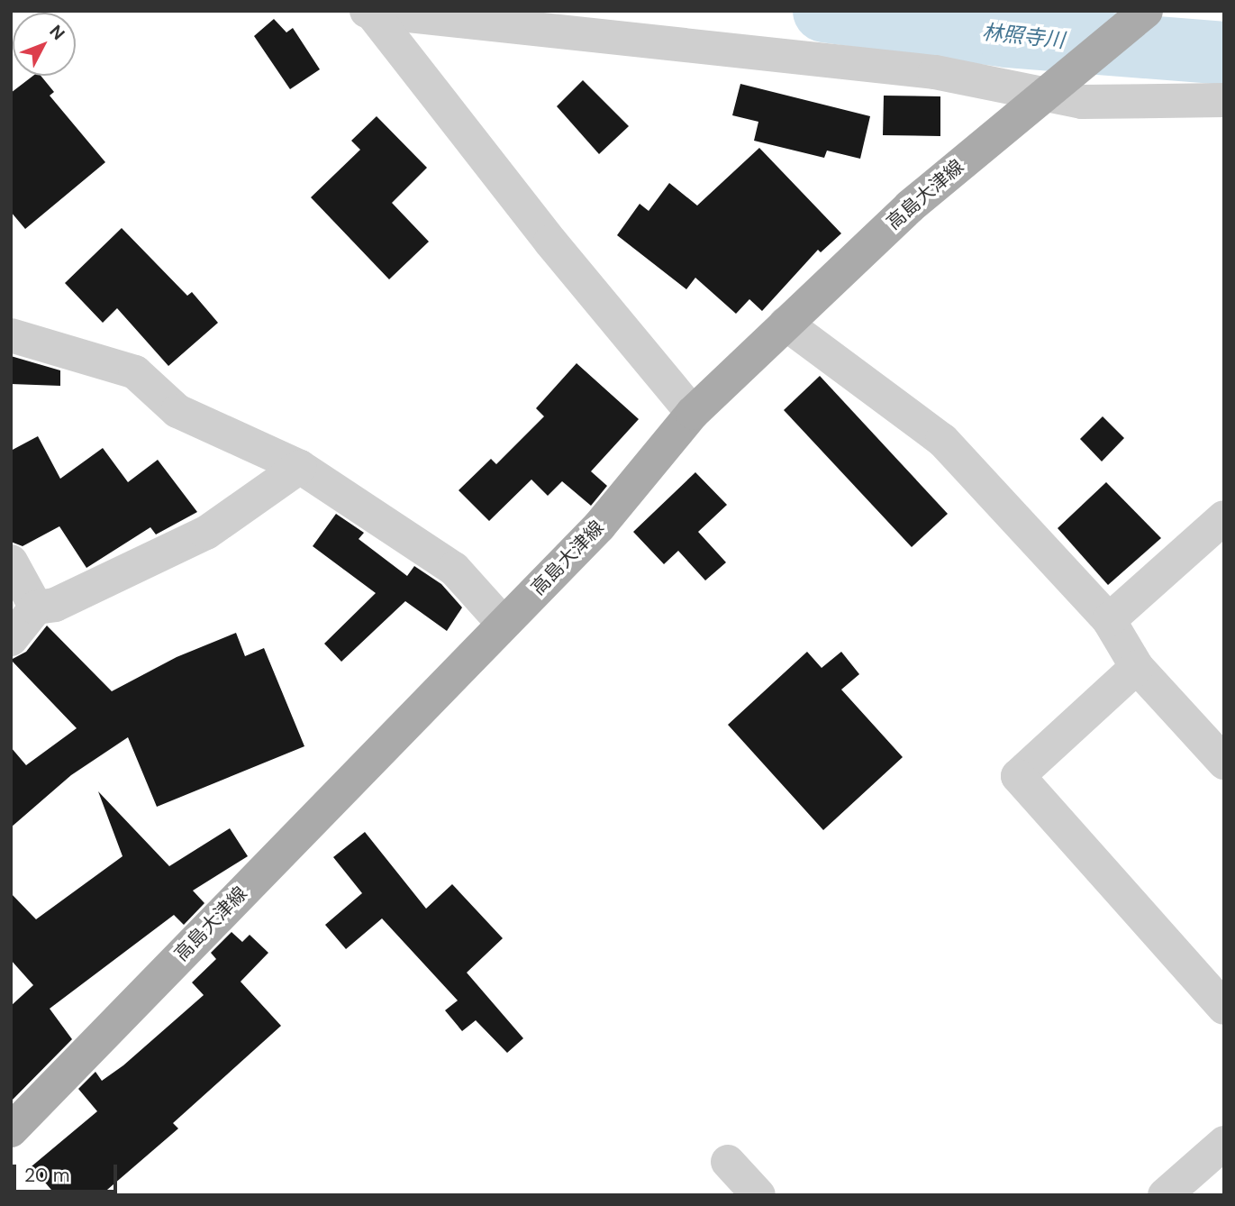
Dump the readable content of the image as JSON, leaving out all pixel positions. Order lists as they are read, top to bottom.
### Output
{
  "streets": {
    "main road": ["高島大津線"]
  },
  "water": ["林照寺川"],
  "scale_bar": "20 m",
  "north": "top right"
}
